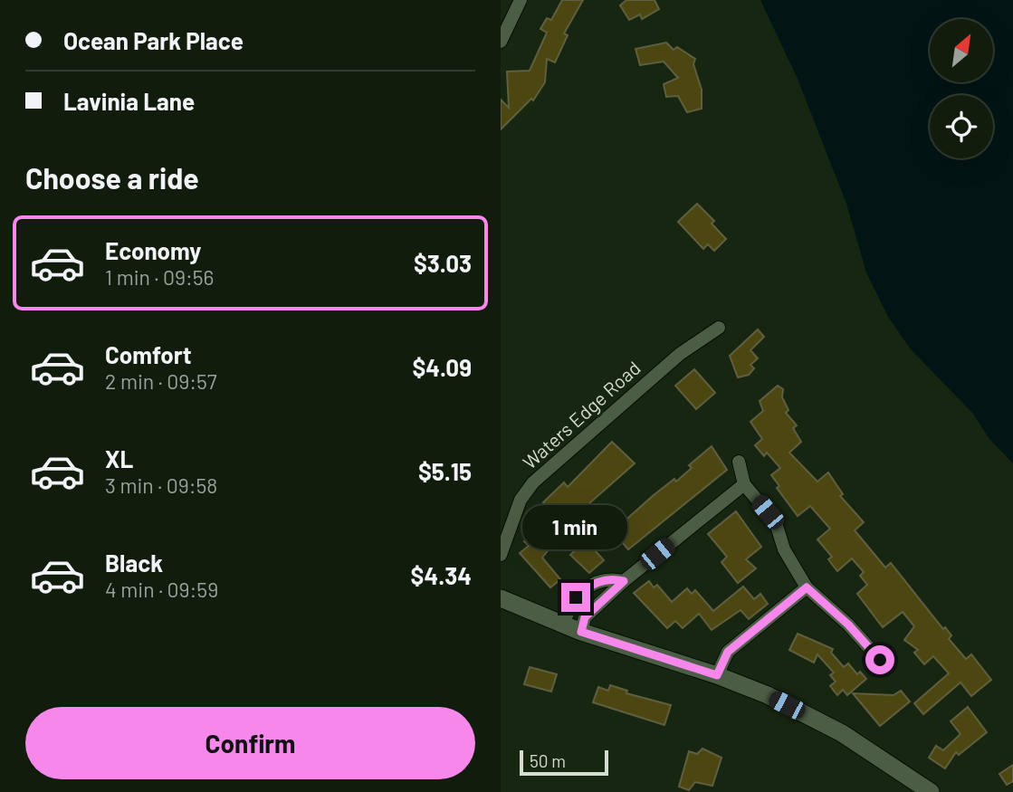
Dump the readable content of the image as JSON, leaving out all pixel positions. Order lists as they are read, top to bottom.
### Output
{
  "streets": {
    "street": ["Waters Edge Road"]
  },
  "scale_bar": "50 m",
  "north": "top right",
  "page": {
    "banner": ["Ocean Park Place", "Lavinia Lane"],
    "heading": "Choose a ride",
    "list": [
      {
        "name": "Economy",
        "note": "1 min · 09:56",
        "value": "$3.03"
      },
      {
        "name": "Comfort",
        "note": "2 min · 09:57",
        "value": "$4.09"
      },
      {
        "name": "XL",
        "note": "3 min · 09:58",
        "value": "$5.15"
      },
      {
        "name": "Black",
        "note": "4 min · 09:59",
        "value": "$4.34"
      }
    ],
    "bubble": "1 min",
    "buttons": "Confirm",
    "scale": "50 m"
  }
}
